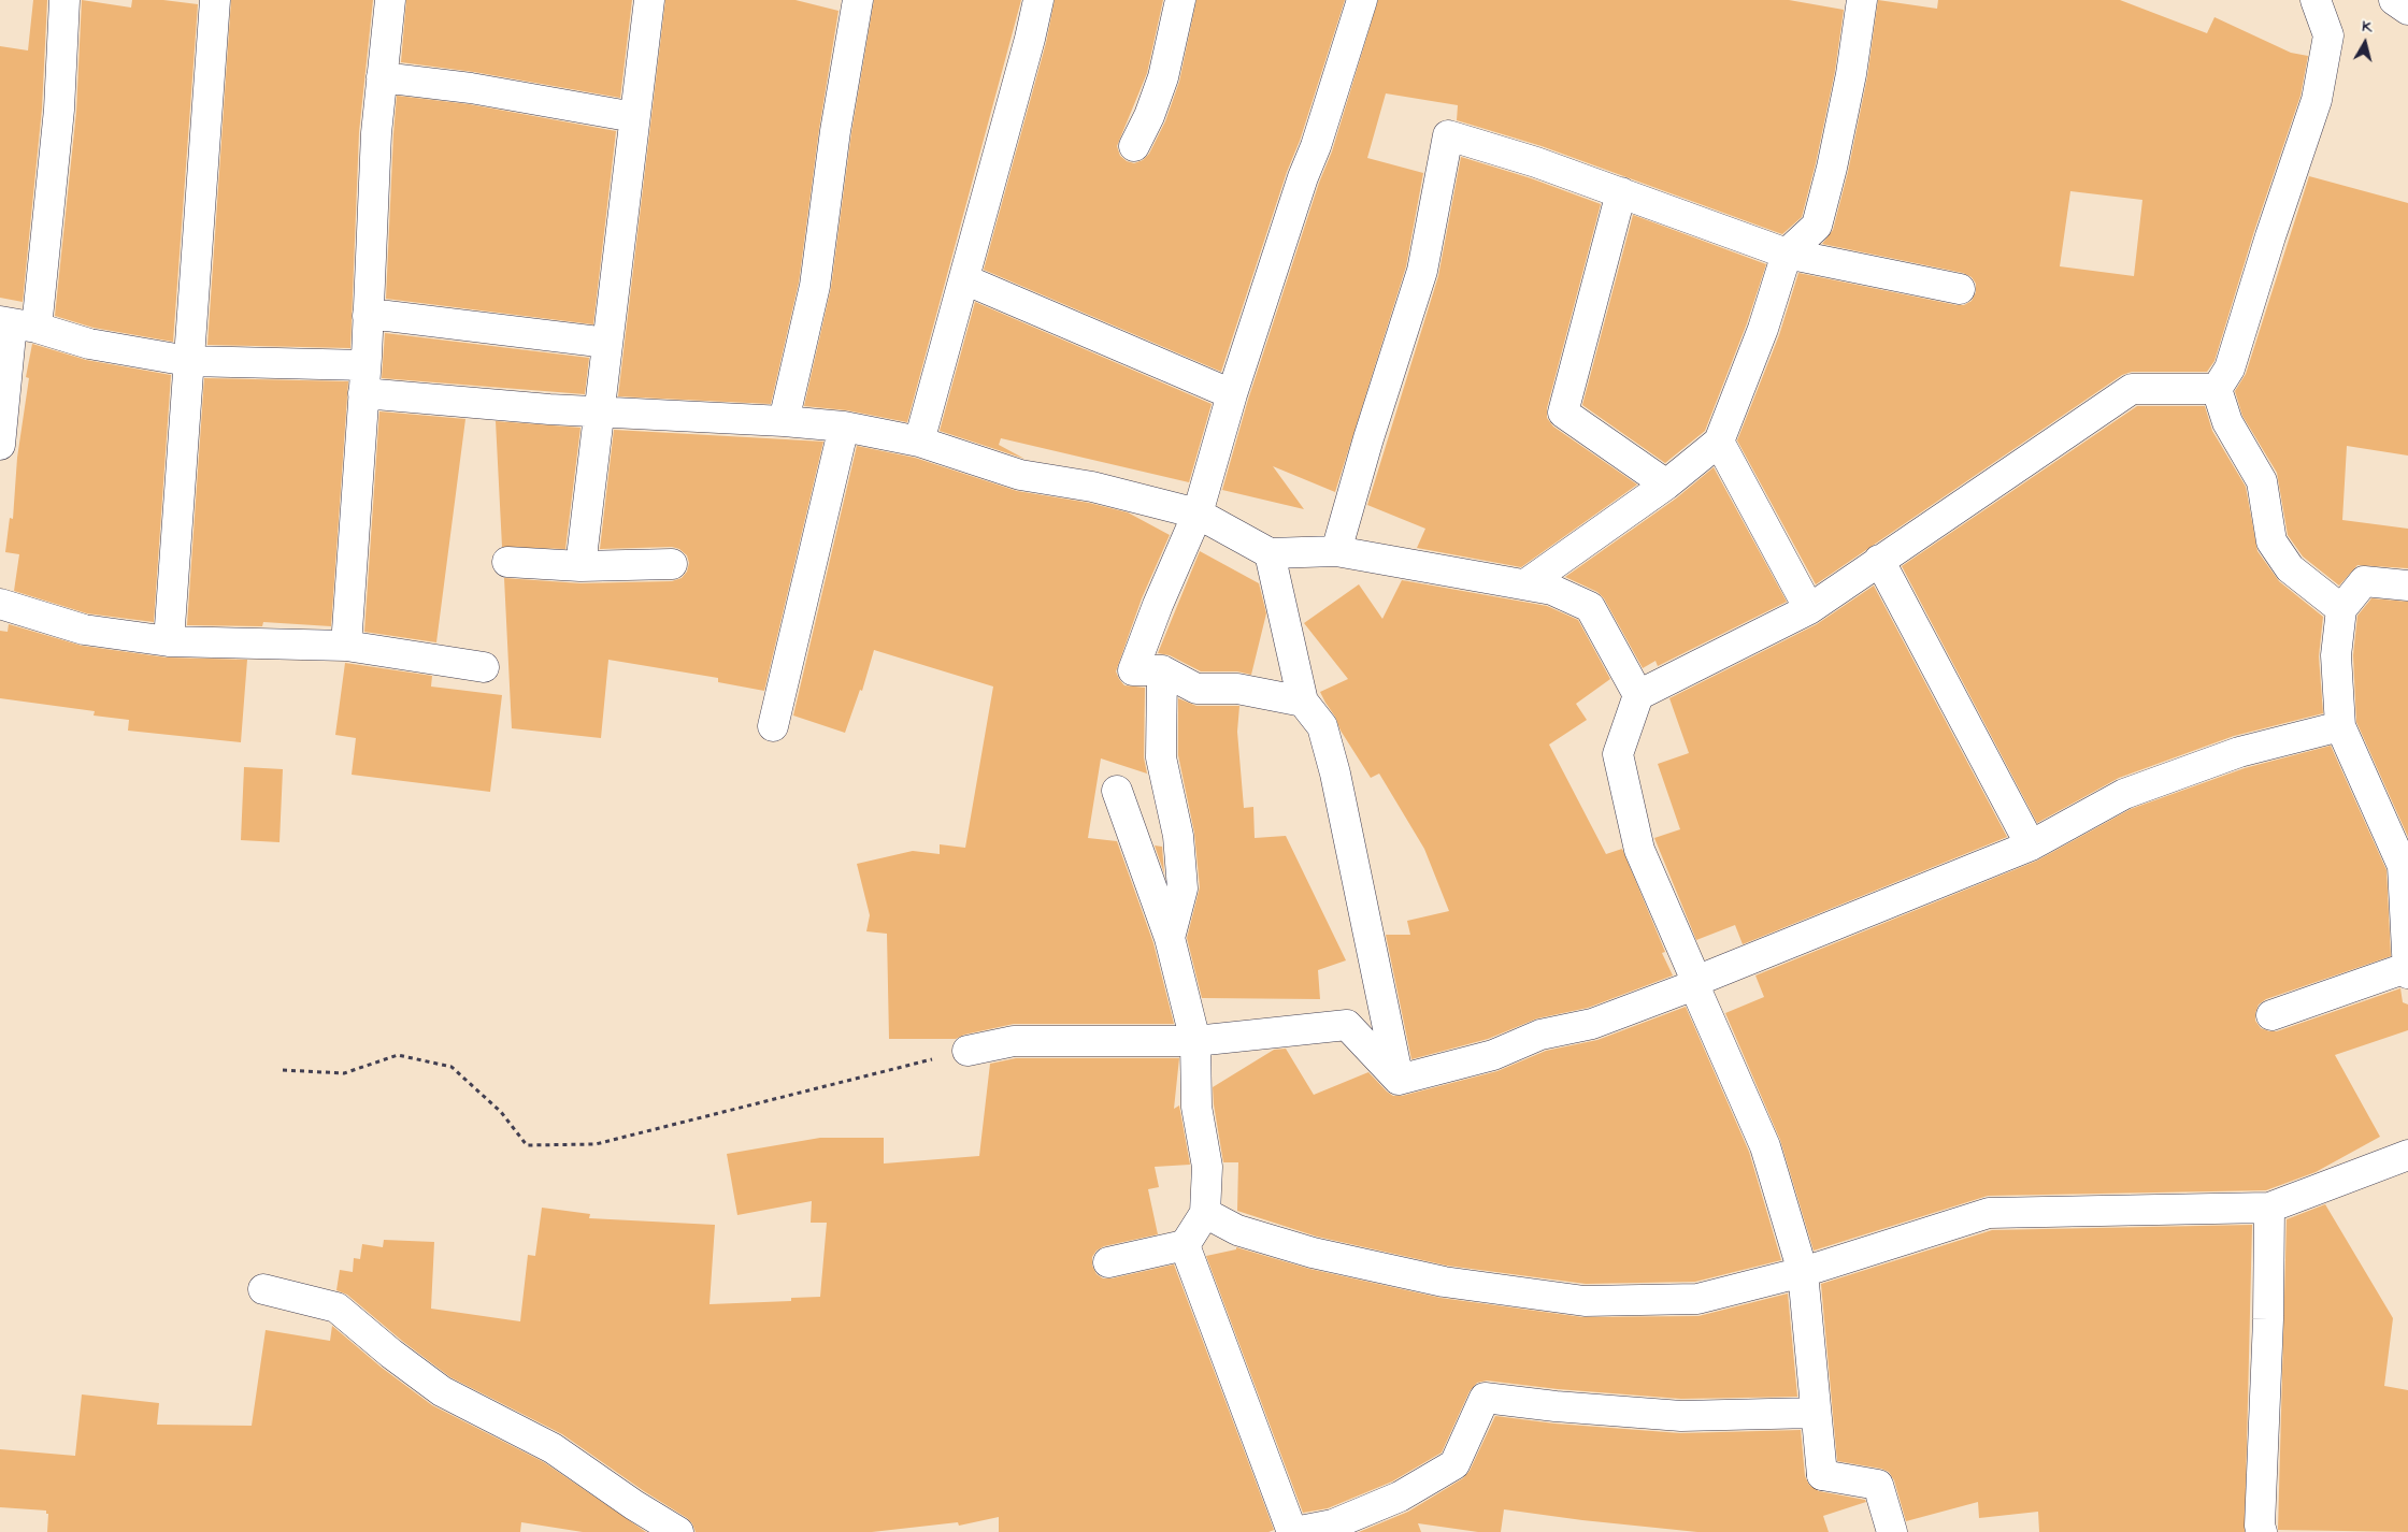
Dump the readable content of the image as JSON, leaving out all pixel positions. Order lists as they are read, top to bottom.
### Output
{
  "north": "top"
}
